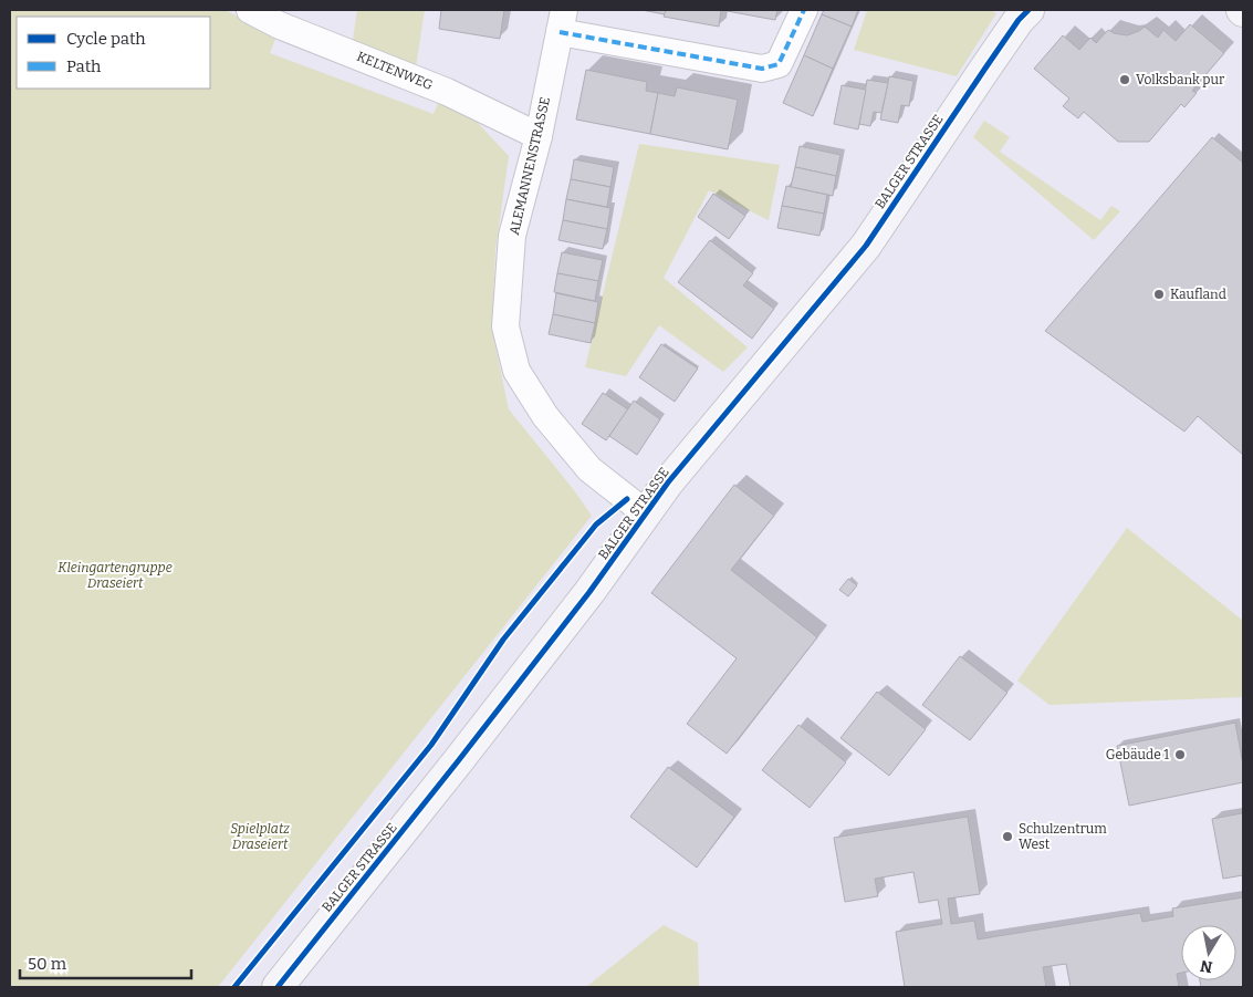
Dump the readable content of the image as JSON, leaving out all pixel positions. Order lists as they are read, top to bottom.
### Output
{
  "streets": {
    "street": ["KELTENWEG", "BALGER STRASSE", "ALEMANNENSTRASSE"]
  },
  "crossings": [
    ["KELTENWEG", "ALEMANNENSTRASSE"],
    ["BALGER STRASSE", "ALEMANNENSTRASSE"]
  ],
  "parks": ["Kleingartengruppe Draseiert", "Spielplatz Draseiert"],
  "places": [
    "Volksbank pur",
    "Kaufland",
    "Gebäude 1",
    "Schulzentrum West"
  ],
  "legend": ["Cycle path", "Path"],
  "scale_bar": "50 m",
  "north": "bottom"
}
